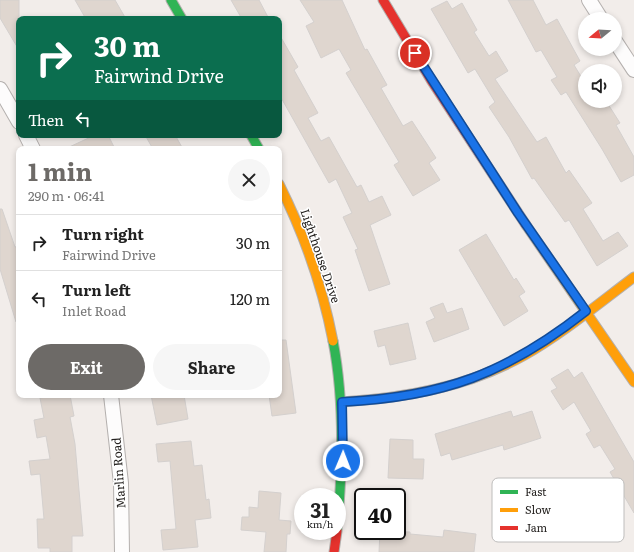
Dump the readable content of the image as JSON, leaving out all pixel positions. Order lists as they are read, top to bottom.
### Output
{
  "streets": {
    "street": ["Lighthouse Drive", "Marlin Road"]
  },
  "legend": ["Fast", "Slow", "Jam"],
  "north": "left",
  "page": {
    "turn": ["30 m", "Fairwind Drive"],
    "then": "Then",
    "heading": ["1 min", "290 m · 06:41"],
    "list": [
      {
        "name": "Turn right",
        "note": "Fairwind Drive",
        "value": "30 m"
      },
      {
        "name": "Turn left",
        "note": "Inlet Road",
        "value": "120 m"
      }
    ],
    "buttons": ["Exit", "Share"],
    "speed": "31 km/h",
    "limit": "40"
  }
}
